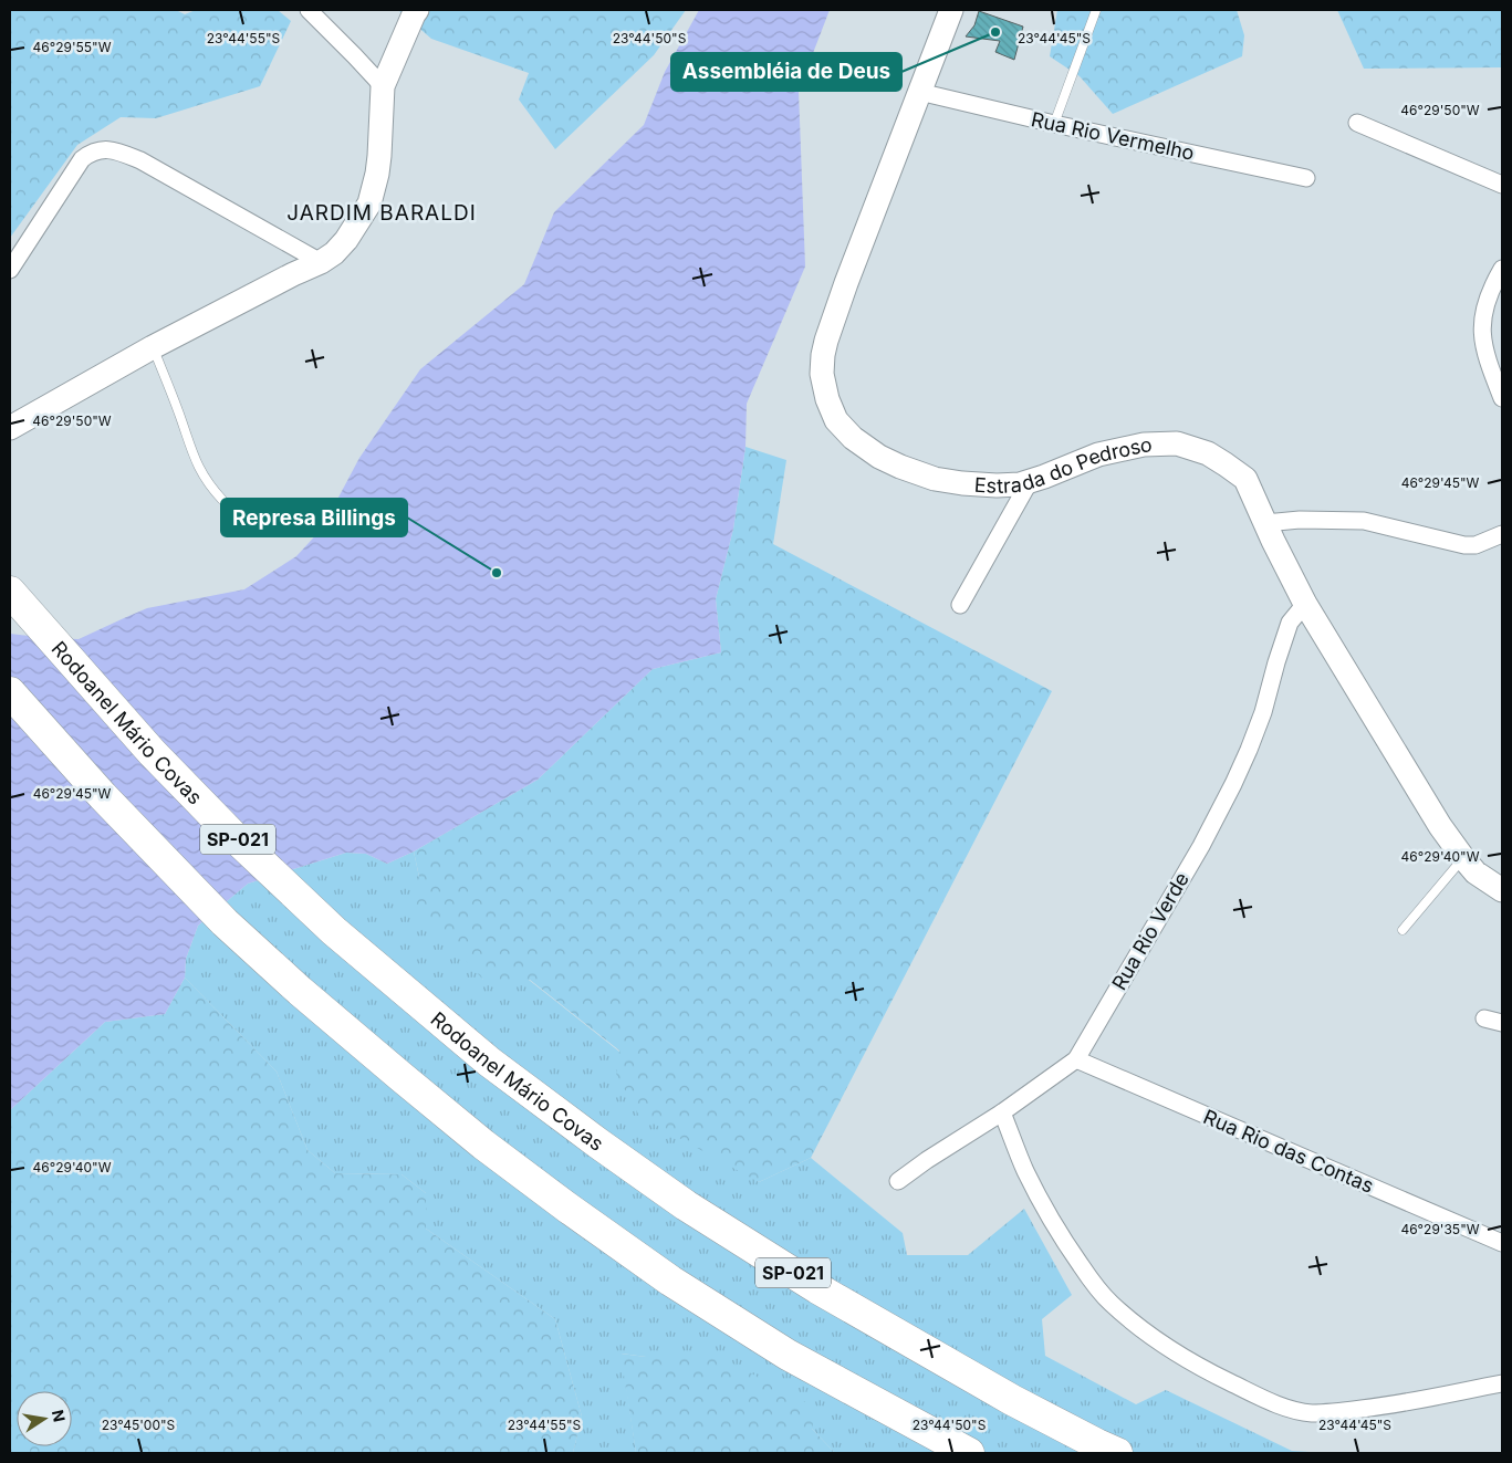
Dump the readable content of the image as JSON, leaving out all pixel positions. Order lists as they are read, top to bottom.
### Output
{
  "streets": {
    "highway": ["Rodoanel Mário Covas", "SP-021"],
    "main road": ["Estrada do Pedroso"],
    "street": ["Rua Rio Vermelho", "Rua Rio Verde", "Rua Rio das Contas"]
  },
  "crossings": [
    ["Rua Rio Vermelho", "Estrada do Pedroso"],
    ["Estrada do Pedroso", "Rua Rio Verde"],
    ["Rua Rio Verde", "Rua Rio das Contas"]
  ],
  "districts": ["JARDIM BARALDI"],
  "places": ["Assembléia de Deus", "Represa Billings"],
  "north": "right",
  "coordinates": [
    "23°44'55\"S",
    "23°44'50\"S",
    "23°44'45\"S",
    "46°29'55\"W",
    "46°29'50\"W",
    "46°29'45\"W",
    "46°29'40\"W",
    "46°29'35\"W",
    "23°45'00\"S"
  ]
}
